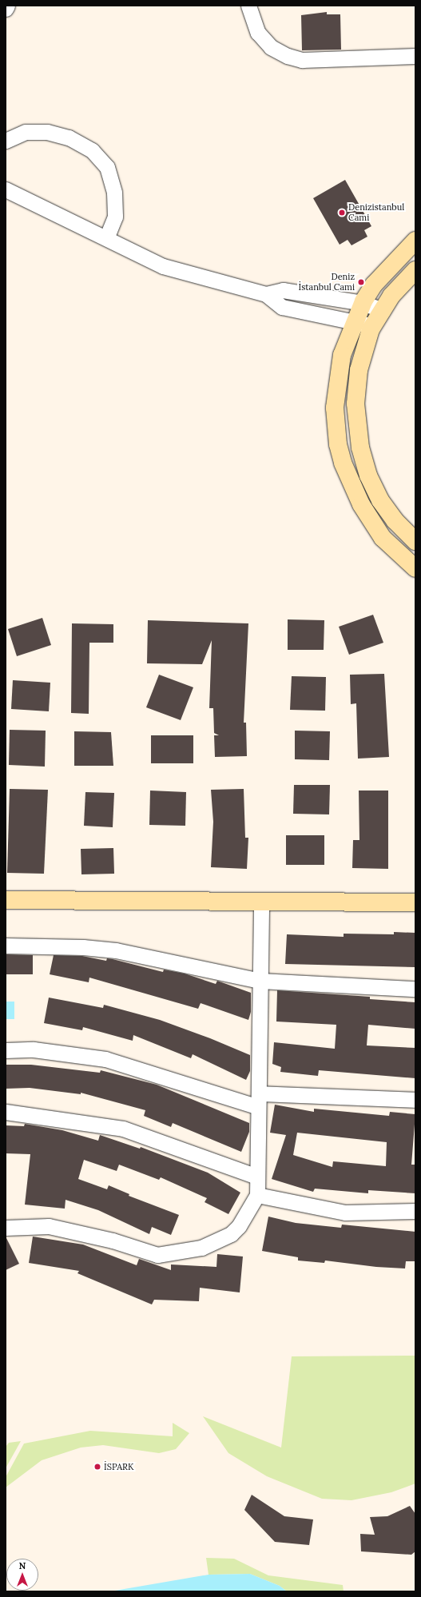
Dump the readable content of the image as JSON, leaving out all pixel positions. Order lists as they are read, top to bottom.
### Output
{
  "places": ["Denizistanbul Cami", "Deniz İstanbul Cami", "İSPARK"],
  "north": "top"
}
